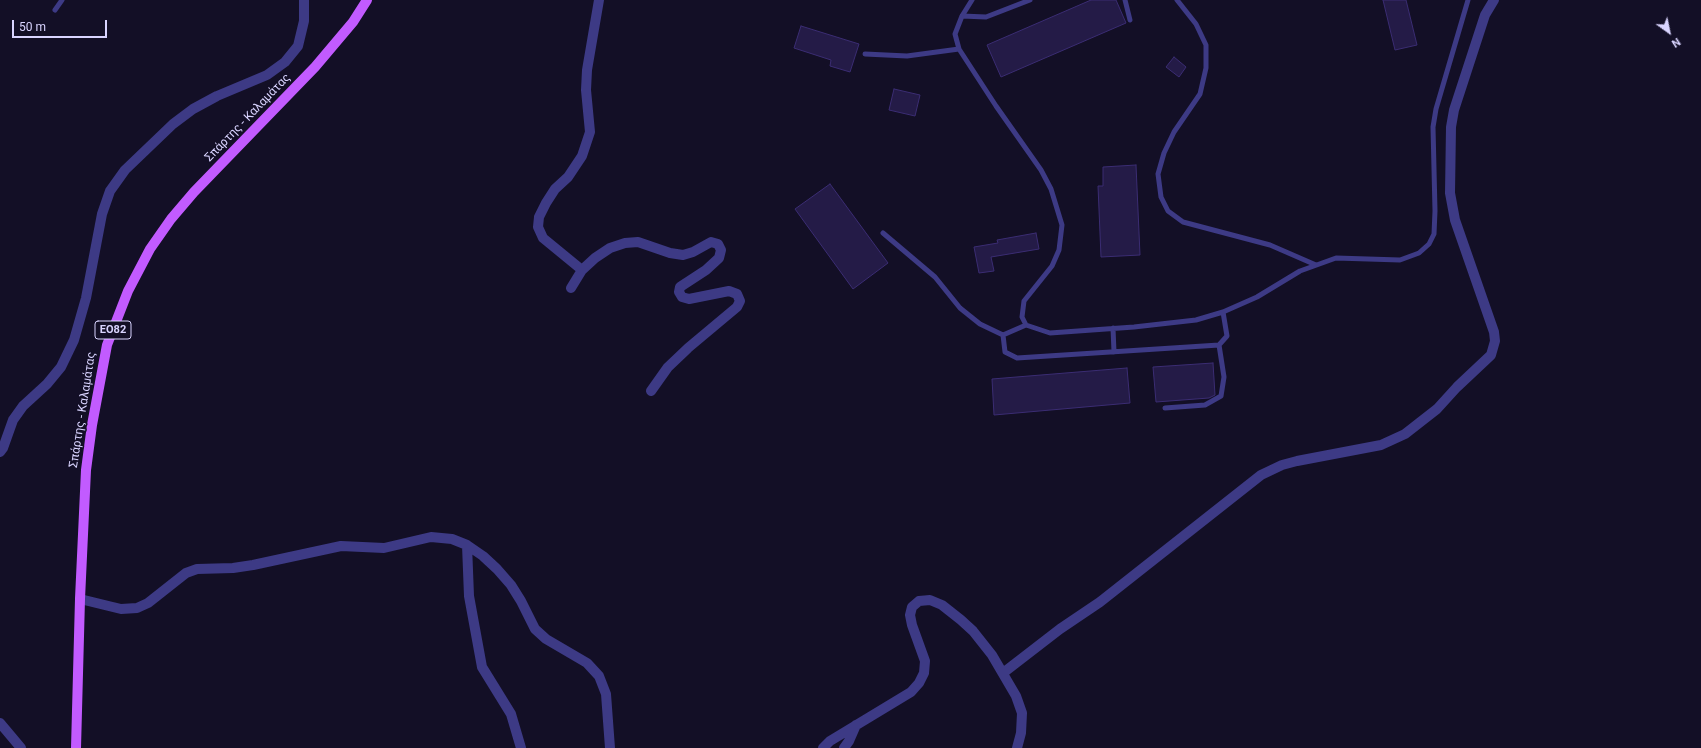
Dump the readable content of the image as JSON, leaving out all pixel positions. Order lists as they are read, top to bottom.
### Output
{
  "streets": {
    "main road": ["Σπάρτης - Καλαμάτας", "ΕΟ82"]
  },
  "scale_bar": "50 m",
  "north": "bottom right"
}
